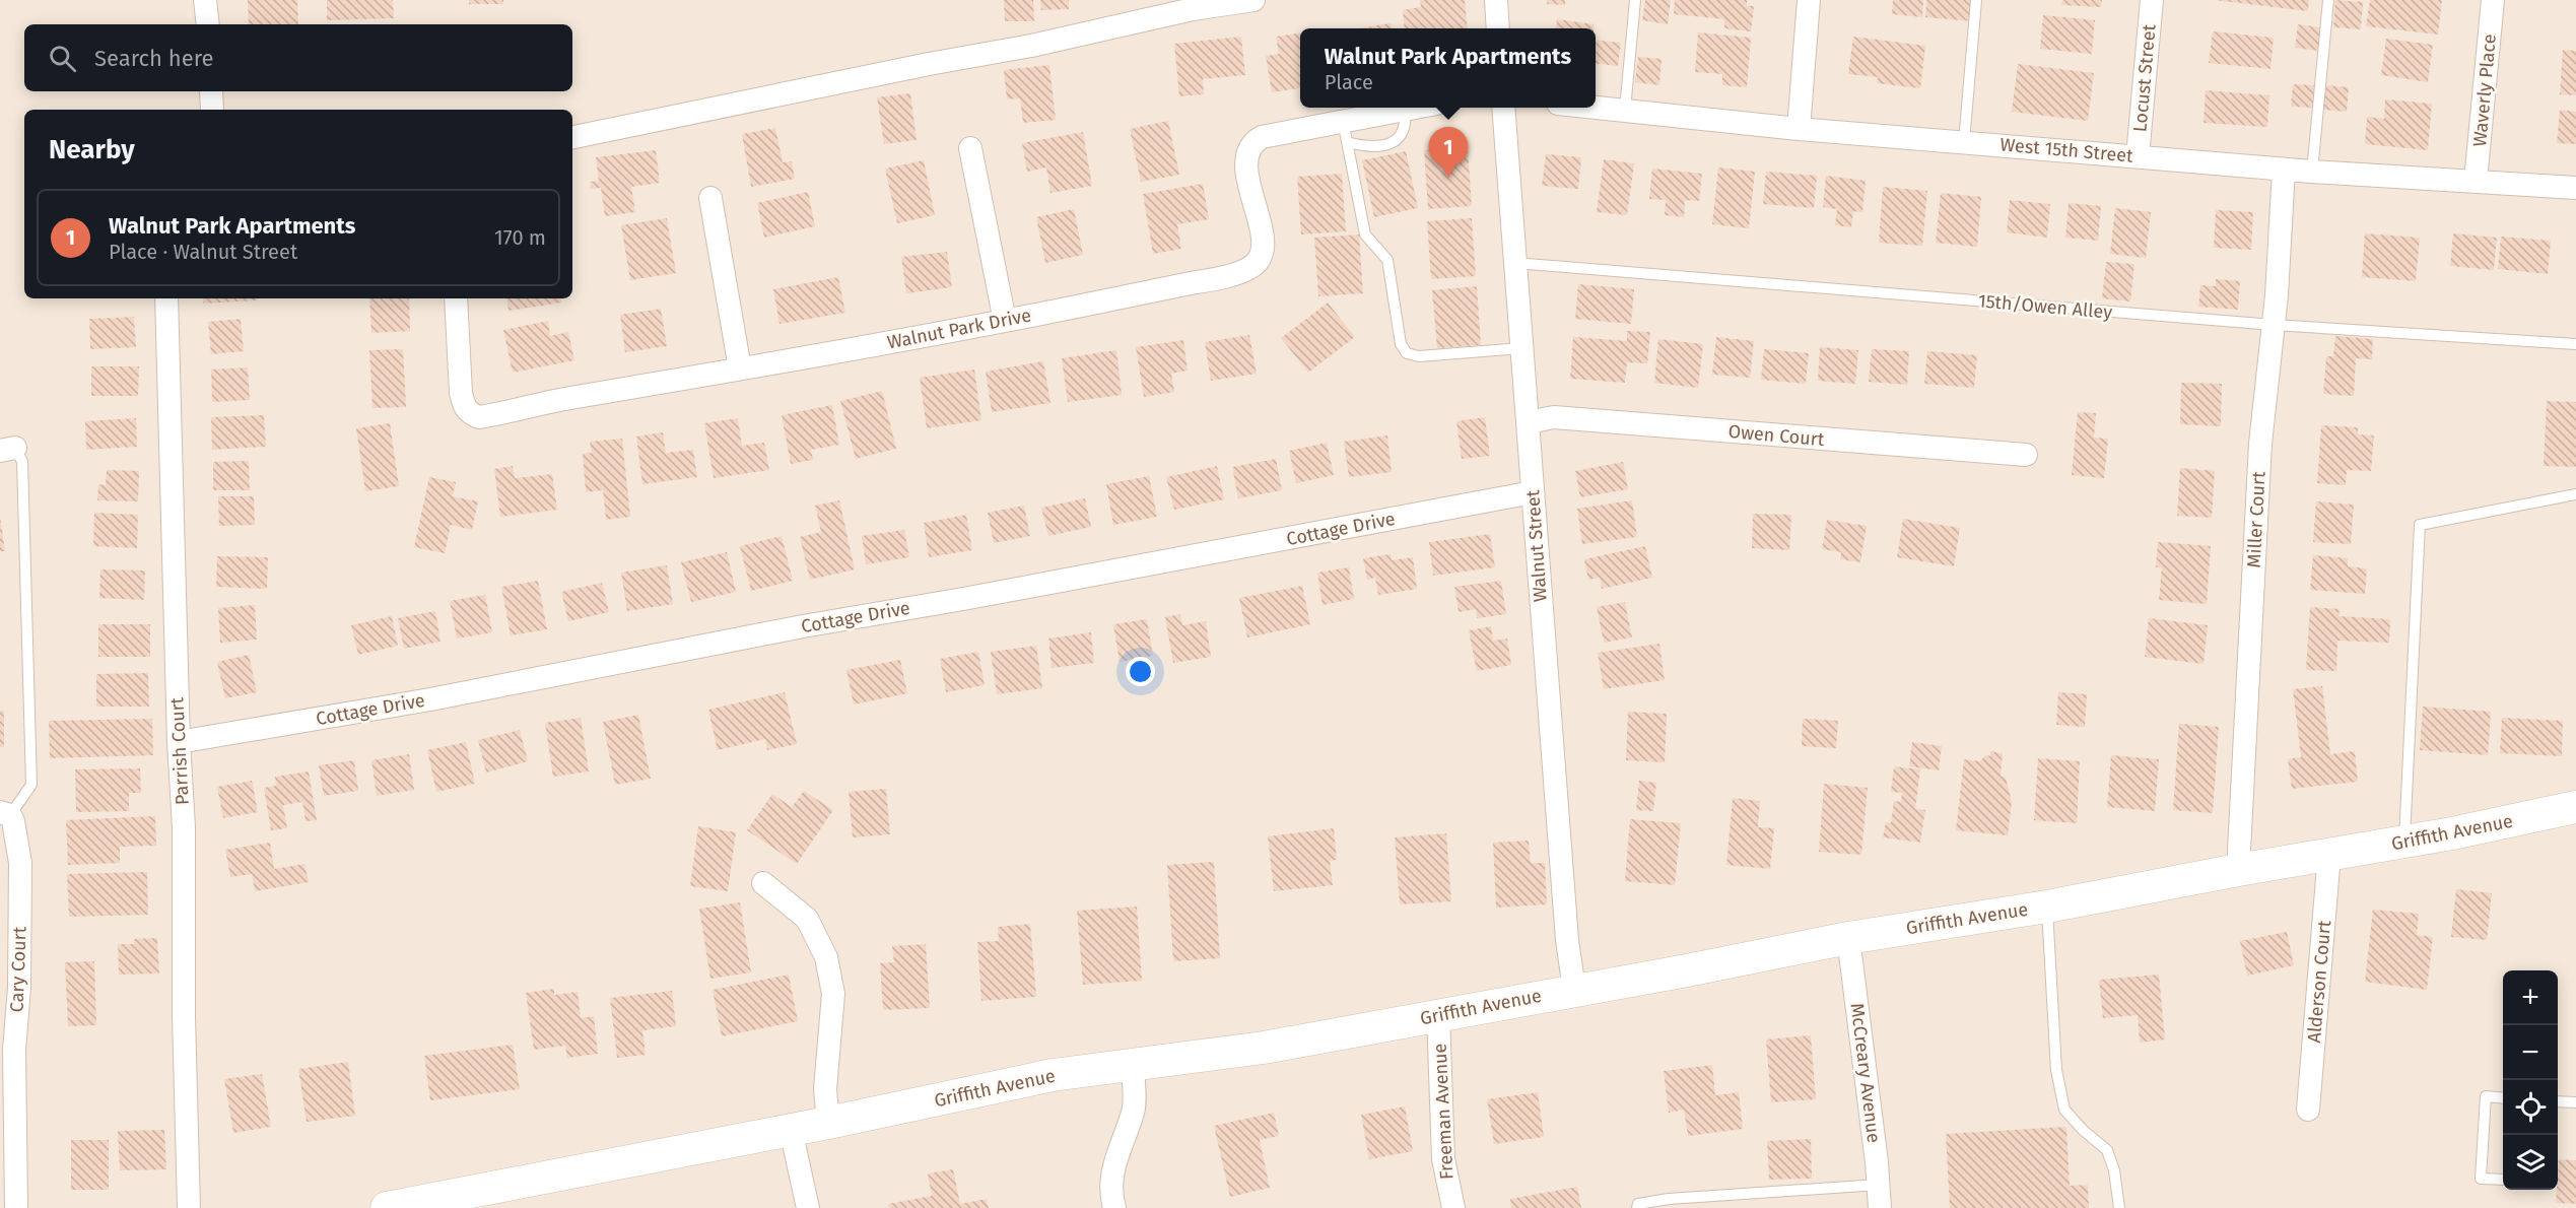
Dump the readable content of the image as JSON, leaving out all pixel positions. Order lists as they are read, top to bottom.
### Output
{
  "streets": {
    "street": [
      "Locust Street",
      "Waverly Place",
      "West 15th Street",
      "Walnut Park Drive",
      "Owen Court",
      "Miller Court",
      "Cottage Drive",
      "Walnut Street",
      "Parrish Court",
      "Griffith Avenue",
      "Cary Court",
      "Alderson Court",
      "McCreary Avenue",
      "Freeman Avenue"
    ],
    "lane": ["15th/Owen Alley"]
  },
  "crossings": [
    ["Locust Street", "West 15th Street"],
    ["Waverly Place", "West 15th Street"],
    ["West 15th Street", "Miller Court"],
    ["15th/Owen Alley", "Miller Court"],
    ["15th/Owen Alley", "Walnut Street"],
    ["Owen Court", "Walnut Street"],
    ["Miller Court", "Griffith Avenue"],
    ["Cottage Drive", "Walnut Street"],
    ["Cottage Drive", "Parrish Court"],
    ["Walnut Street", "Griffith Avenue"],
    ["Griffith Avenue", "Alderson Court"],
    ["Griffith Avenue", "McCreary Avenue"],
    ["Griffith Avenue", "Freeman Avenue"]
  ],
  "page": {
    "search": "Search here",
    "popup": ["Walnut Park Apartments", "Place"],
    "heading": "Nearby",
    "pins": "1",
    "list": [
      {
        "mark": "1",
        "name": "Walnut Park Apartments",
        "note": "Place · Walnut Street",
        "value": "170 m"
      }
    ],
    "map_buttons": ["+", "−"]
  }
}
